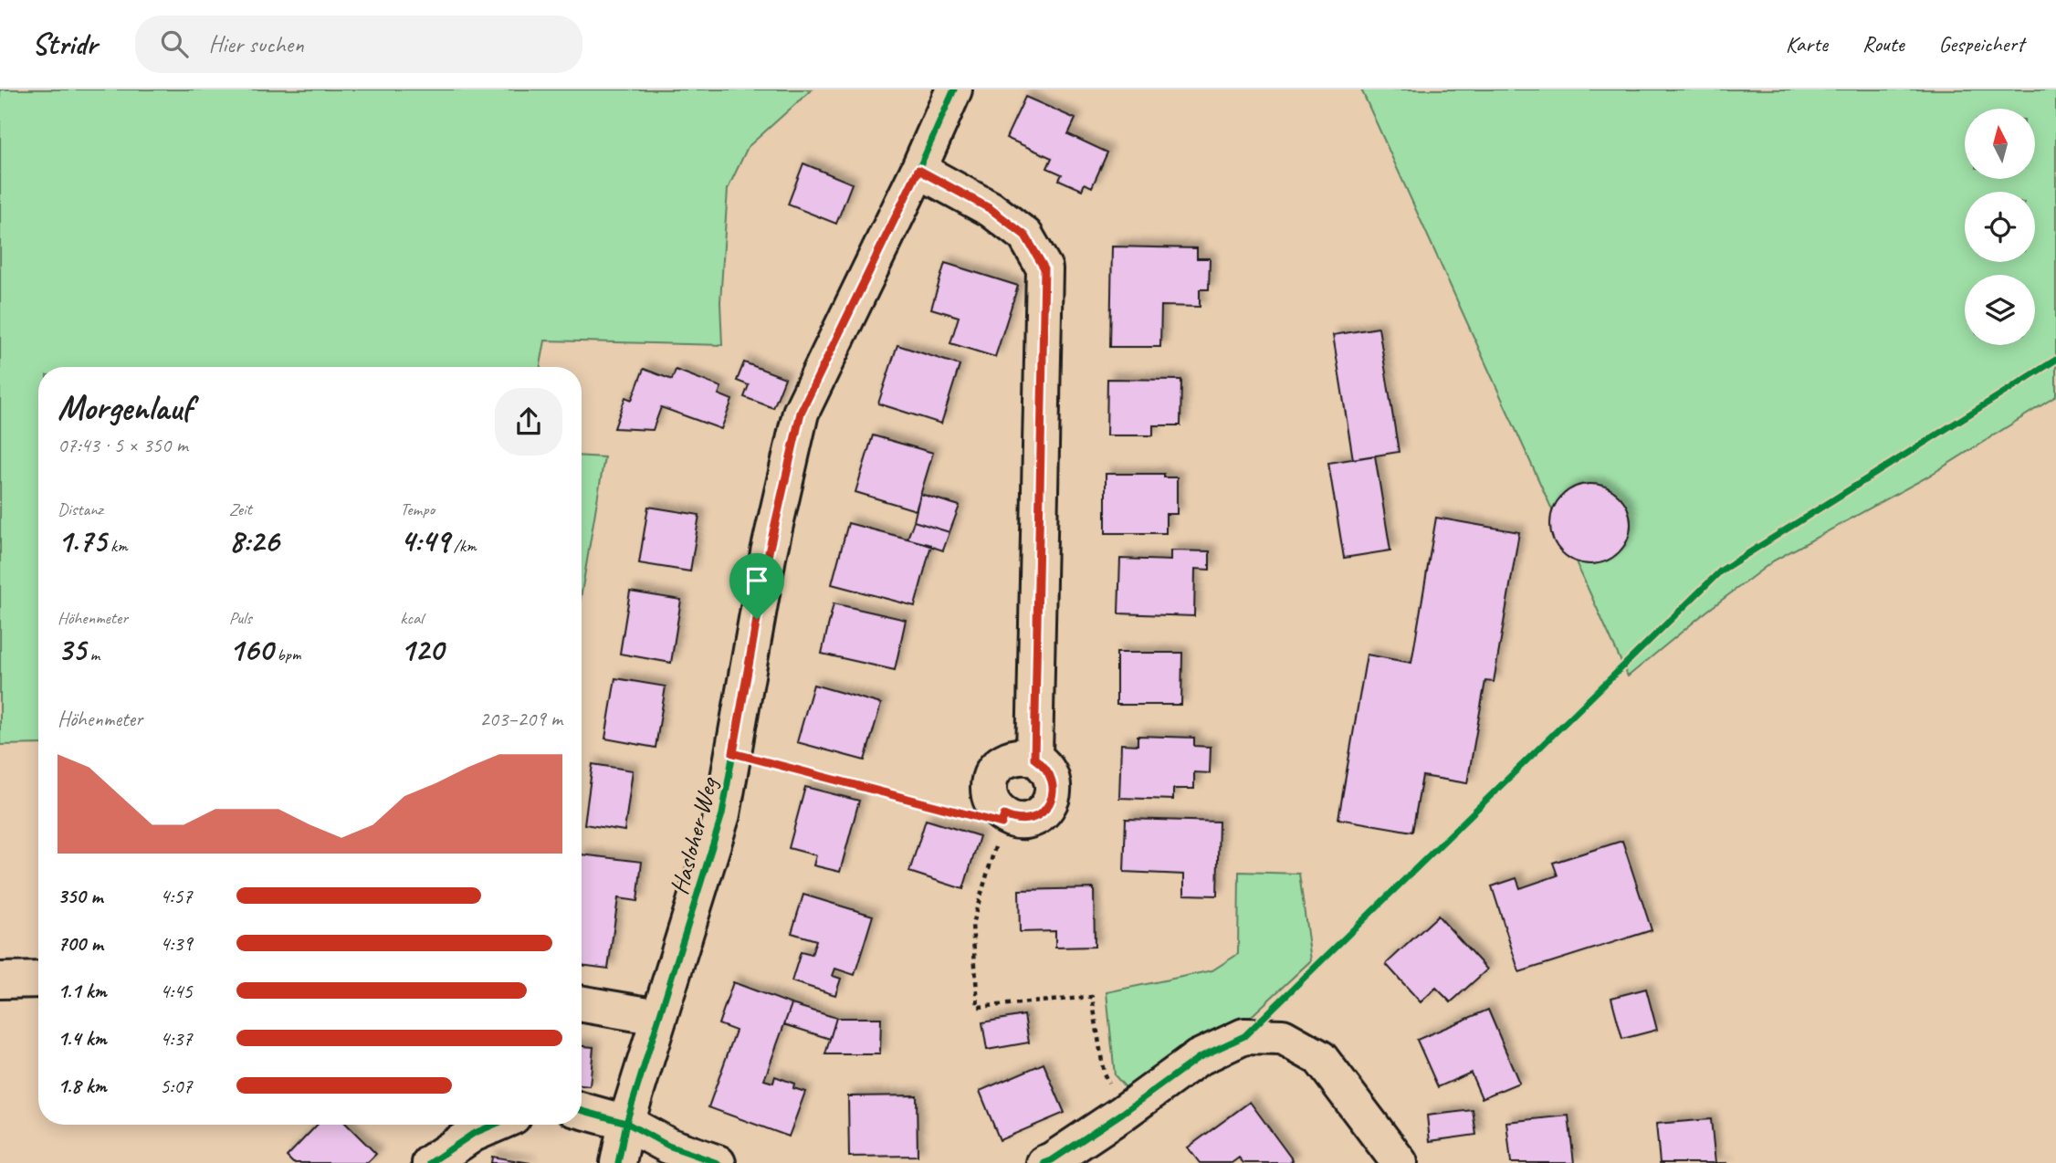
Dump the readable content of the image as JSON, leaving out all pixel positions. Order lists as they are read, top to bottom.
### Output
{
  "streets": {
    "street": ["Hasloher Weg"]
  },
  "north": "top",
  "page": {
    "header": "Stridr",
    "search": "Hier suchen",
    "nav": ["Karte", "Route", "Gespeichert"],
    "heading": ["Morgenlauf", "07:43 · 5 × 350 m"],
    "stats": [
      ["Distanz", "1.75 km"],
      ["Zeit", "8:26"],
      ["Tempo", "4:49 /km"],
      ["Höhenmeter", "35 m"],
      ["Puls", "160 bpm"],
      ["kcal", "120"]
    ],
    "chart": ["Höhenmeter", "203–209 m"],
    "list": [
      {
        "name": "350 m",
        "note": "4:57"
      },
      {
        "name": "700 m",
        "note": "4:39"
      },
      {
        "name": "1.1 km",
        "note": "4:45"
      },
      {
        "name": "1.4 km",
        "note": "4:37"
      },
      {
        "name": "1.8 km",
        "note": "5:07"
      }
    ]
  }
}
